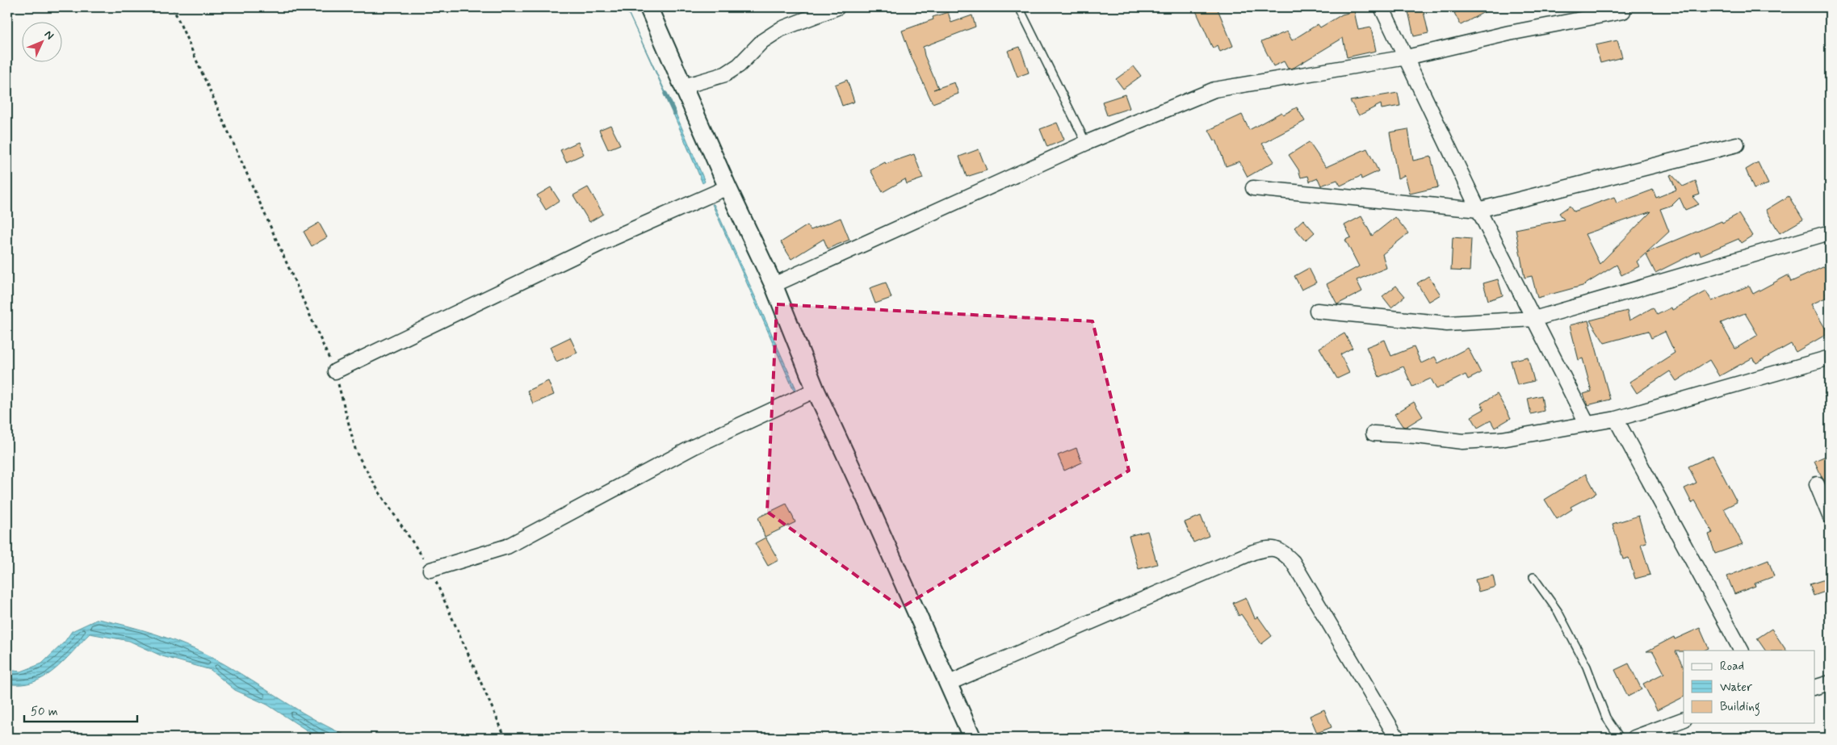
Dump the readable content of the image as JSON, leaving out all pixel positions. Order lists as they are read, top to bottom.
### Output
{
  "legend": ["Road", "Water", "Building"],
  "scale_bar": "50 m",
  "north": "top right"
}
